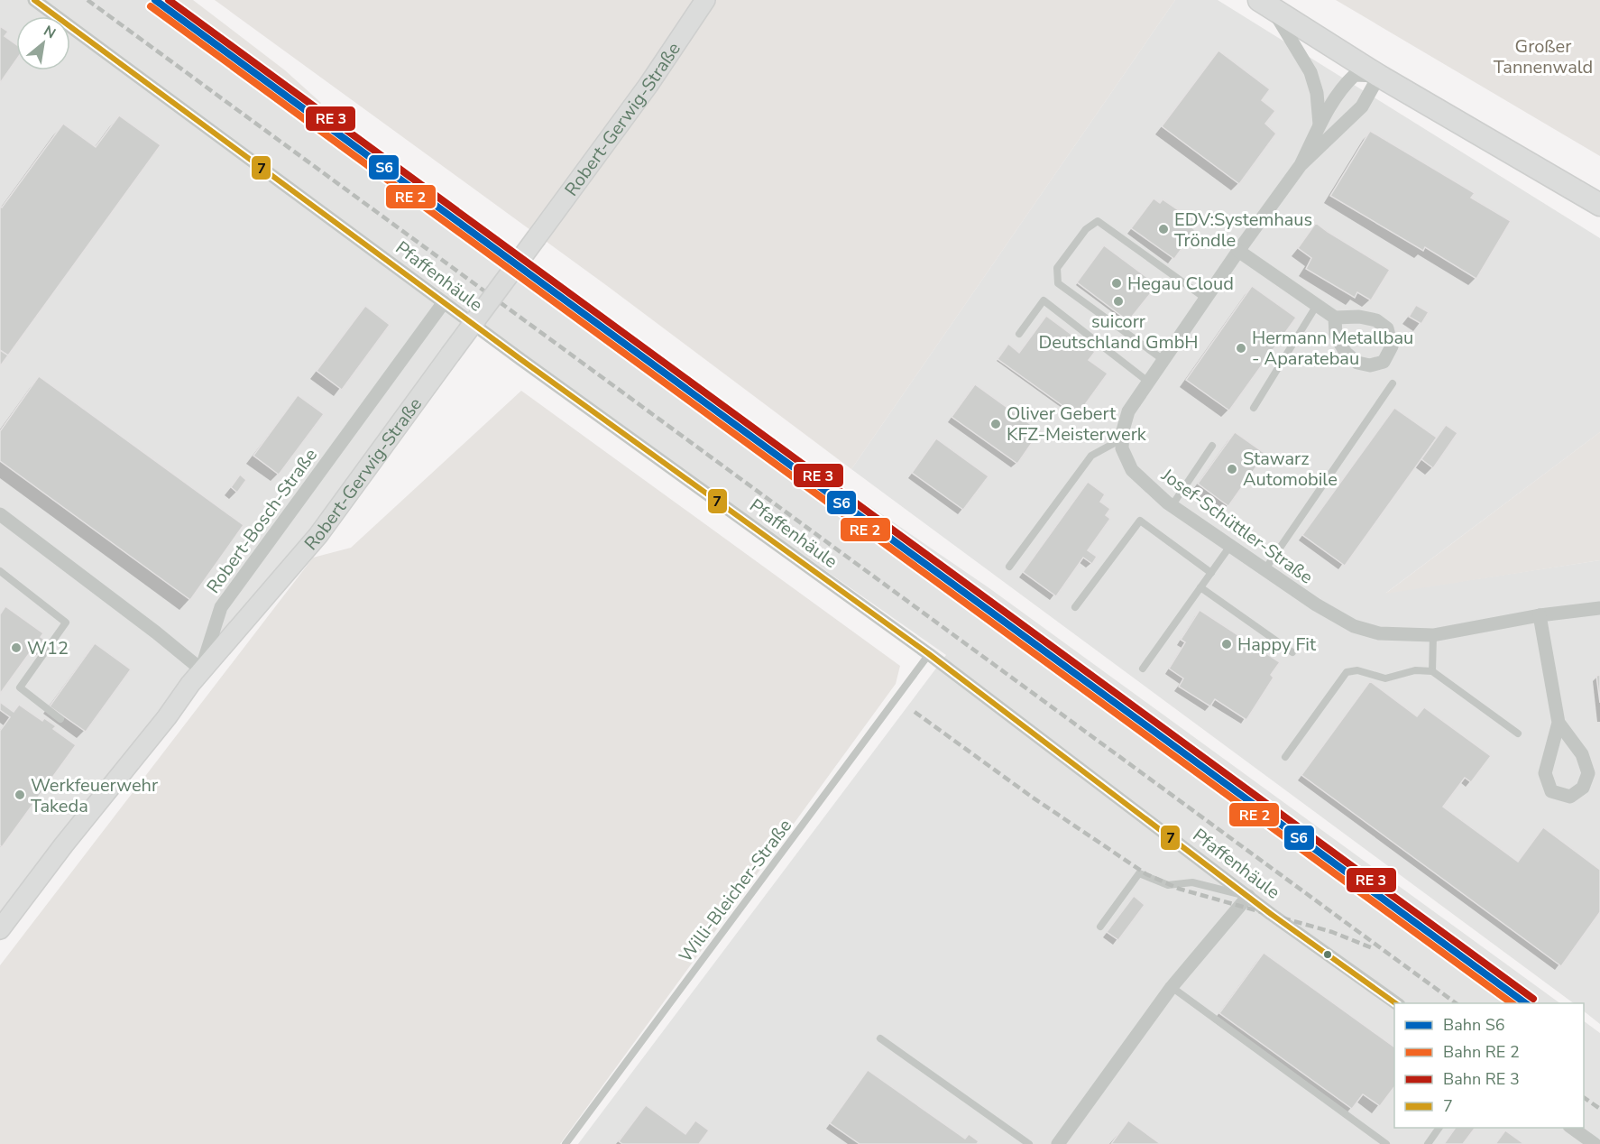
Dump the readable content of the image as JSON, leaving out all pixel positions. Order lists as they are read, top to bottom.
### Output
{
  "streets": {
    "street": [
      "Robert-Gerwig-Straße",
      "Pfaffenhäule",
      "Robert-Bosch-Straße",
      "Josef-Schüttler-Straße"
    ],
    "lane": ["Willi-Bleicher-Straße"]
  },
  "crossings": [
    ["Robert-Gerwig-Straße", "Robert-Bosch-Straße"],
    ["Pfaffenhäule", "Robert-Bosch-Straße"],
    ["Pfaffenhäule", "Willi-Bleicher-Straße"]
  ],
  "parks": ["Großer Tannenwald"],
  "places": [
    "EDV:Systemhaus Tröndle",
    "Hegau Cloud",
    "suicorr Deutschland GmbH",
    "Hermann Metallbau - Aparatebau",
    "Oliver Gebert KFZ-Meisterwerk",
    "Stawarz Automobile",
    "Happy Fit",
    "W12",
    "Werkfeuerwehr Takeda"
  ],
  "lines": ["rail line S6", "transit line 7"],
  "legend": [
    "Bahn S6",
    "Bahn RE 2",
    "Bahn RE 3",
    "7"
  ],
  "north": "top right"
}
